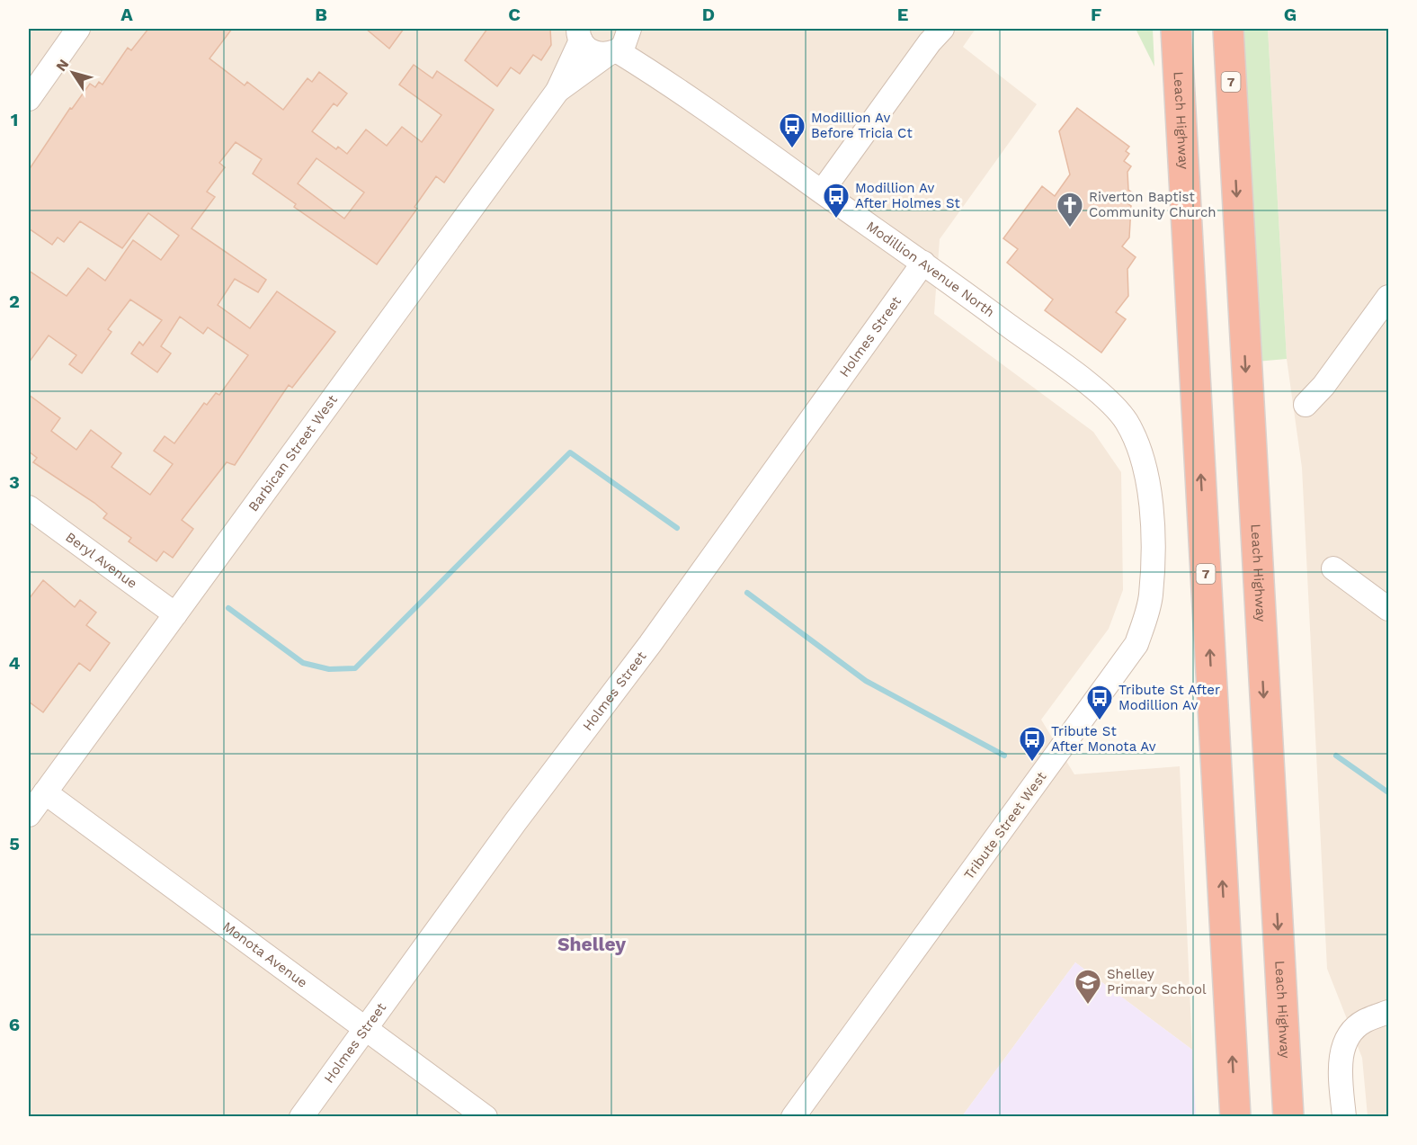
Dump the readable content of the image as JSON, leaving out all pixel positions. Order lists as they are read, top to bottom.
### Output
{
  "streets": {
    "highway": ["7", "Leach Highway"],
    "street": [
      "Modillion Avenue North",
      "Holmes Street",
      "Barbican Street West",
      "Beryl Avenue",
      "Tribute Street West",
      "Monota Avenue"
    ]
  },
  "crossings": [
    ["Modillion Avenue North", "Holmes Street"],
    ["Modillion Avenue North", "Barbican Street West"],
    ["Modillion Avenue North", "Tribute Street West"],
    ["Holmes Street", "Monota Avenue"],
    ["Barbican Street West", "Beryl Avenue"],
    ["Barbican Street West", "Monota Avenue"]
  ],
  "districts": ["Shelley"],
  "places": {
    "bus stop": [
      "Modillion Av Before Tricia Ct",
      "Modillion Av After Holmes St",
      "Tribute St After Modillion Av",
      "Tribute St After Monota Av"
    ],
    "church": ["Riverton Baptist Community Church"],
    "school or university": ["Shelley Primary School"]
  },
  "north": "top left",
  "grid": {
    "columns": [
      "A",
      "B",
      "C",
      "D",
      "E",
      "F",
      "G"
    ],
    "rows": [
      "1",
      "2",
      "3",
      "4",
      "5",
      "6"
    ]
  }
}
